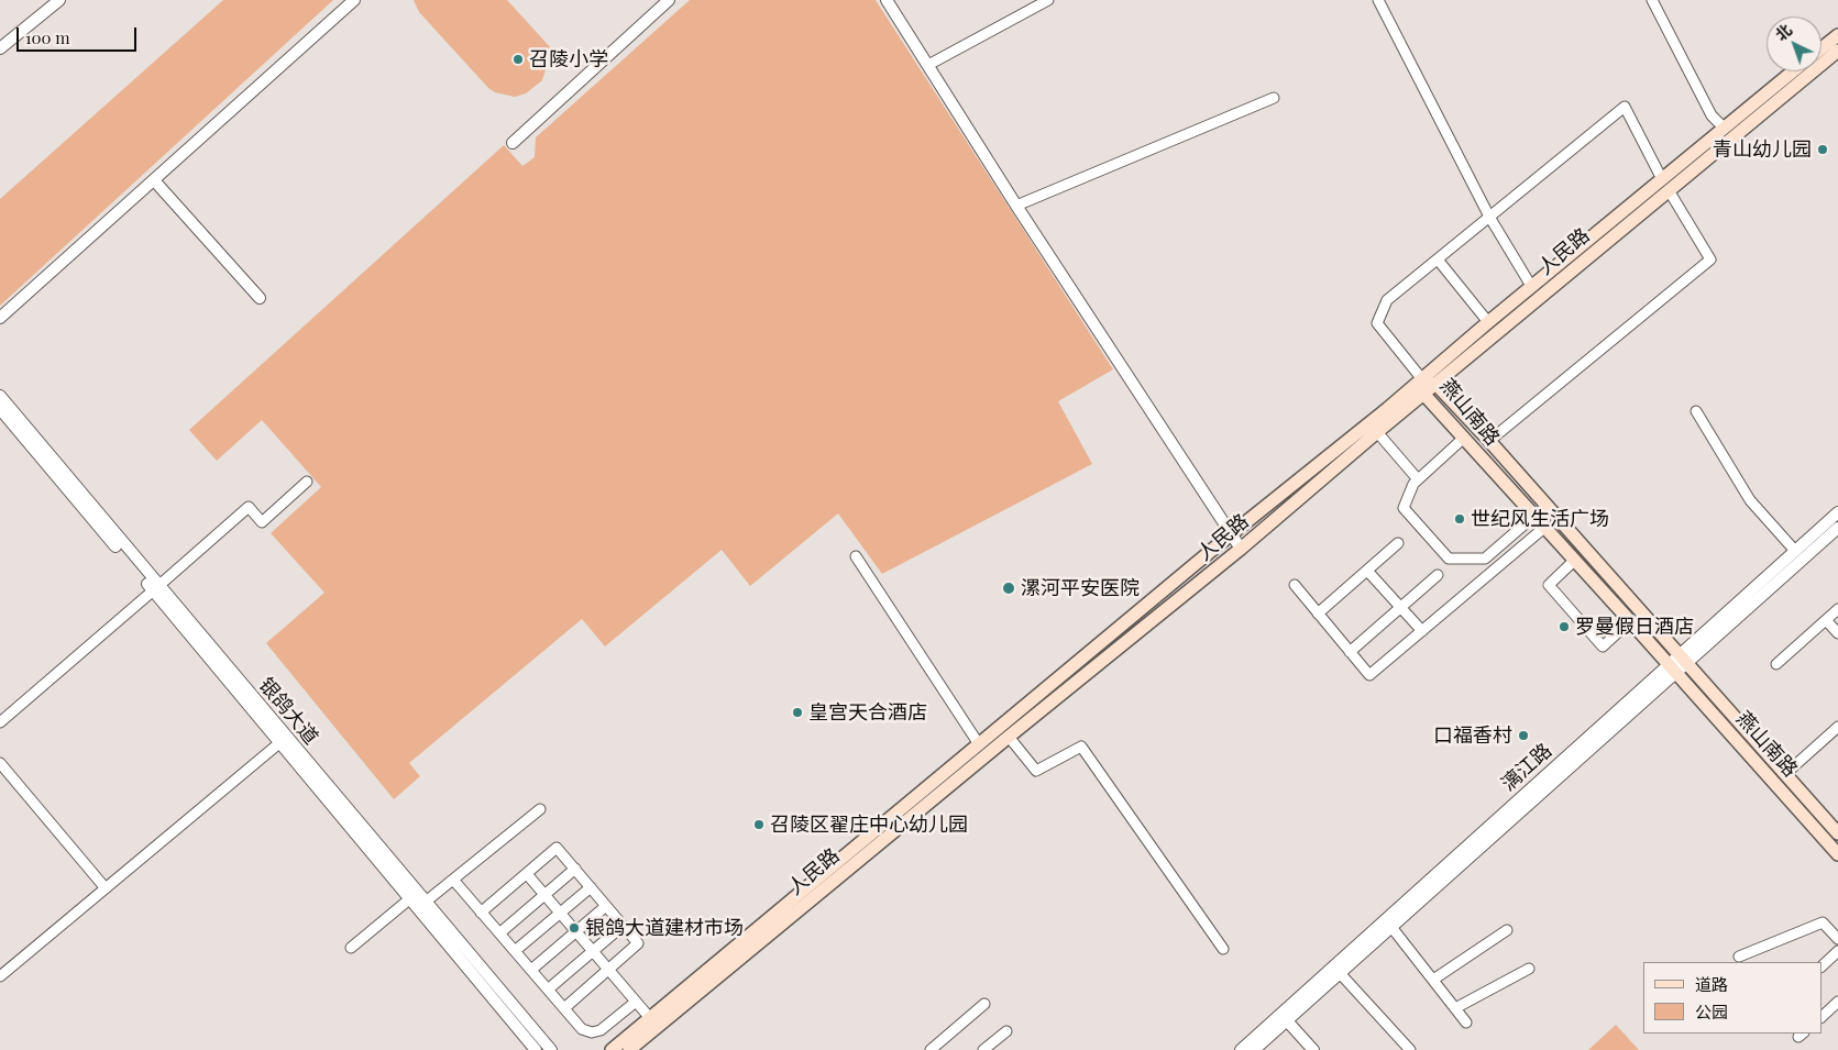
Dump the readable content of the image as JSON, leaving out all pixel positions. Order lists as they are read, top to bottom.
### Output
{
  "streets": {
    "main road": ["人民路", "燕山南路"],
    "street": ["银鸽大道", "漓江路"]
  },
  "crossings": [
    ["人民路", "燕山南路"],
    ["燕山南路", "漓江路"]
  ],
  "places": [
    "召陵小学",
    "青山幼儿园",
    "世纪风生活广场",
    "漯河平安医院",
    "罗曼假日酒店",
    "皇宫天合酒店",
    "口福香村",
    "召陵区翟庄中心幼儿园",
    "银鸽大道建材市场"
  ],
  "legend": ["道路", "公园"],
  "scale_bar": "100 m",
  "north": "top left"
}
